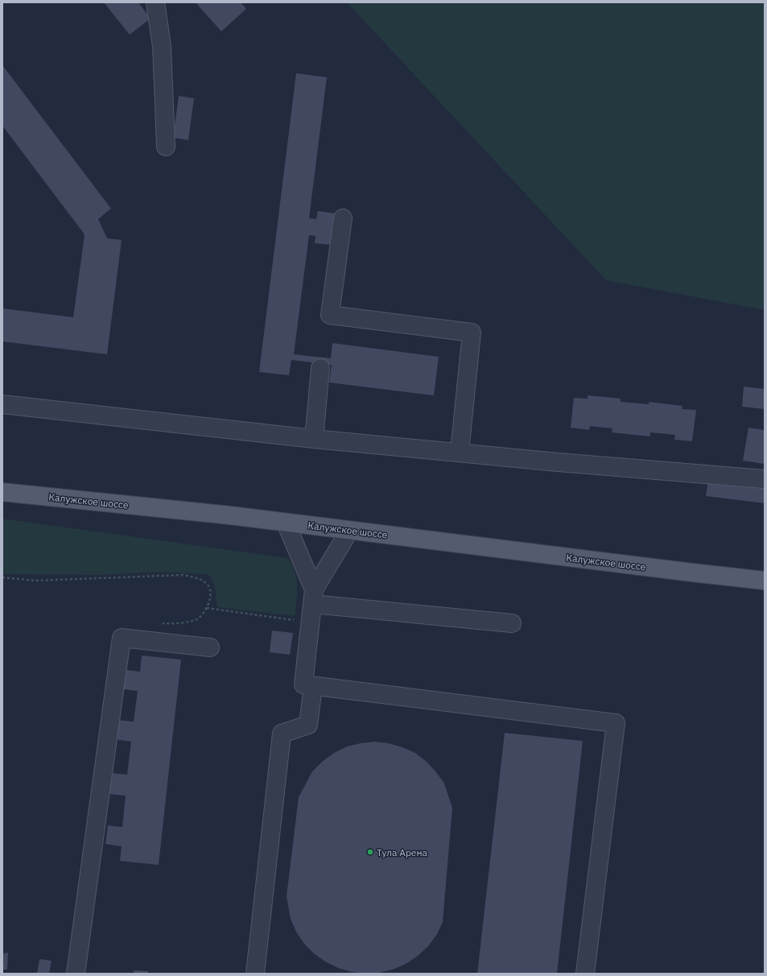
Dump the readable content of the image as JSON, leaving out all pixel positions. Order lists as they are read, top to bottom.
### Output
{
  "streets": {
    "main road": ["Калужское шоссе"]
  },
  "places": ["Тула Арена"]
}
